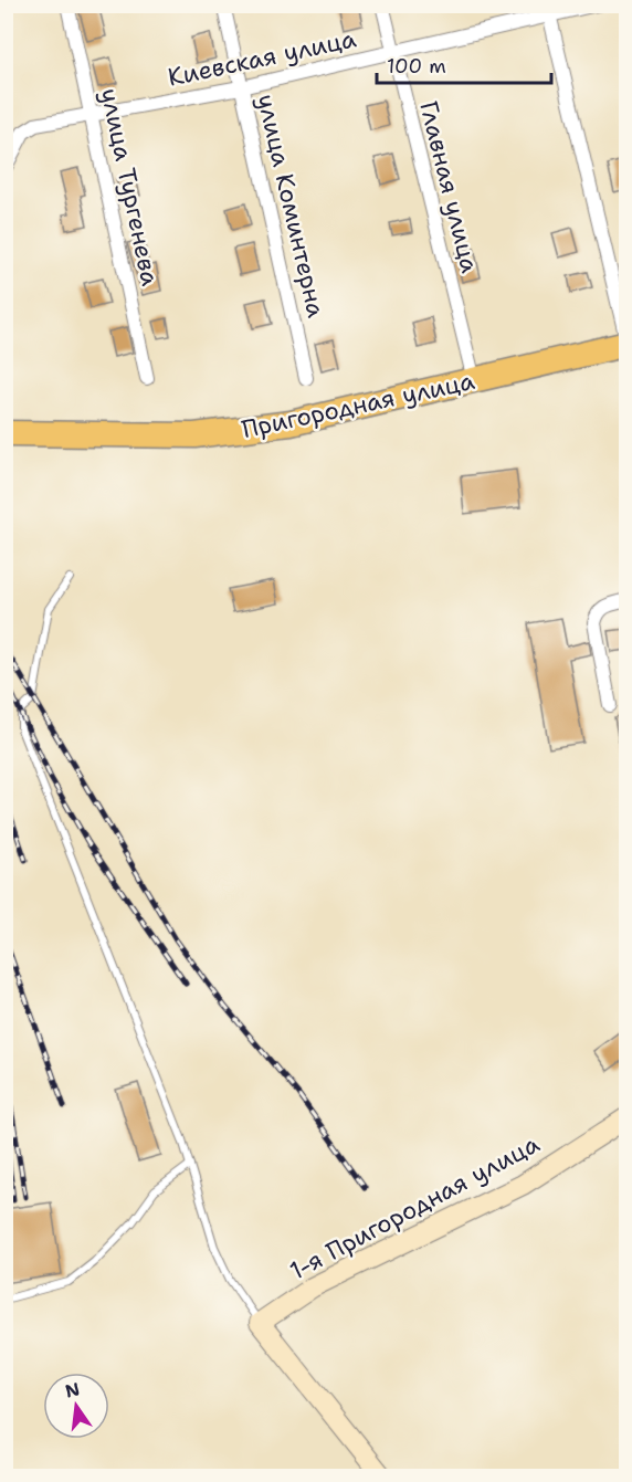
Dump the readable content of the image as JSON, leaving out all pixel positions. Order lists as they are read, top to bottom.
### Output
{
  "streets": {
    "highway": ["Пригородная улица"],
    "street": [
      "Киевская улица",
      "улица Тургенева",
      "Главная улица",
      "улица Коминтерна",
      "1-я Пригородная улица"
    ]
  },
  "crossings": [
    ["Киевская улица", "улица Тургенева"],
    ["Киевская улица", "Главная улица"],
    ["Киевская улица", "улица Коминтерна"],
    ["Главная улица", "Пригородная улица"]
  ],
  "scale_bar": "100 m",
  "north": "top"
}
